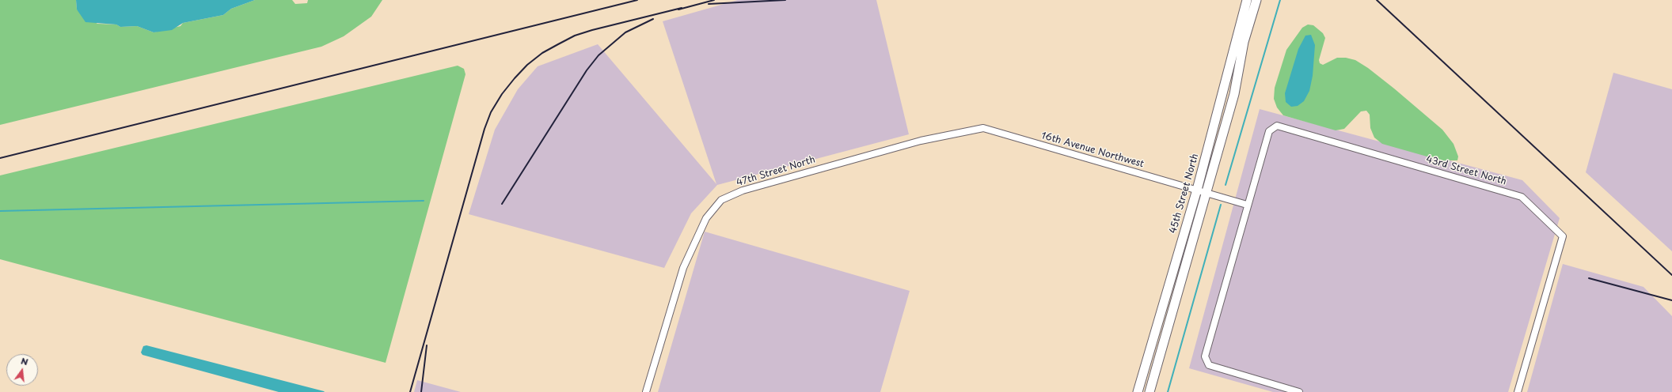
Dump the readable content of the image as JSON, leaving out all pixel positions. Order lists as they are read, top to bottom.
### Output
{
  "streets": {
    "main road": ["45th Street North"],
    "street": ["16th Avenue Northwest", "43rd Street North", "47th Street North"]
  },
  "crossings": [
    ["16th Avenue Northwest", "43rd Street North"],
    ["16th Avenue Northwest", "47th Street North"],
    ["16th Avenue Northwest", "45th Street North"]
  ],
  "north": "top"
}
